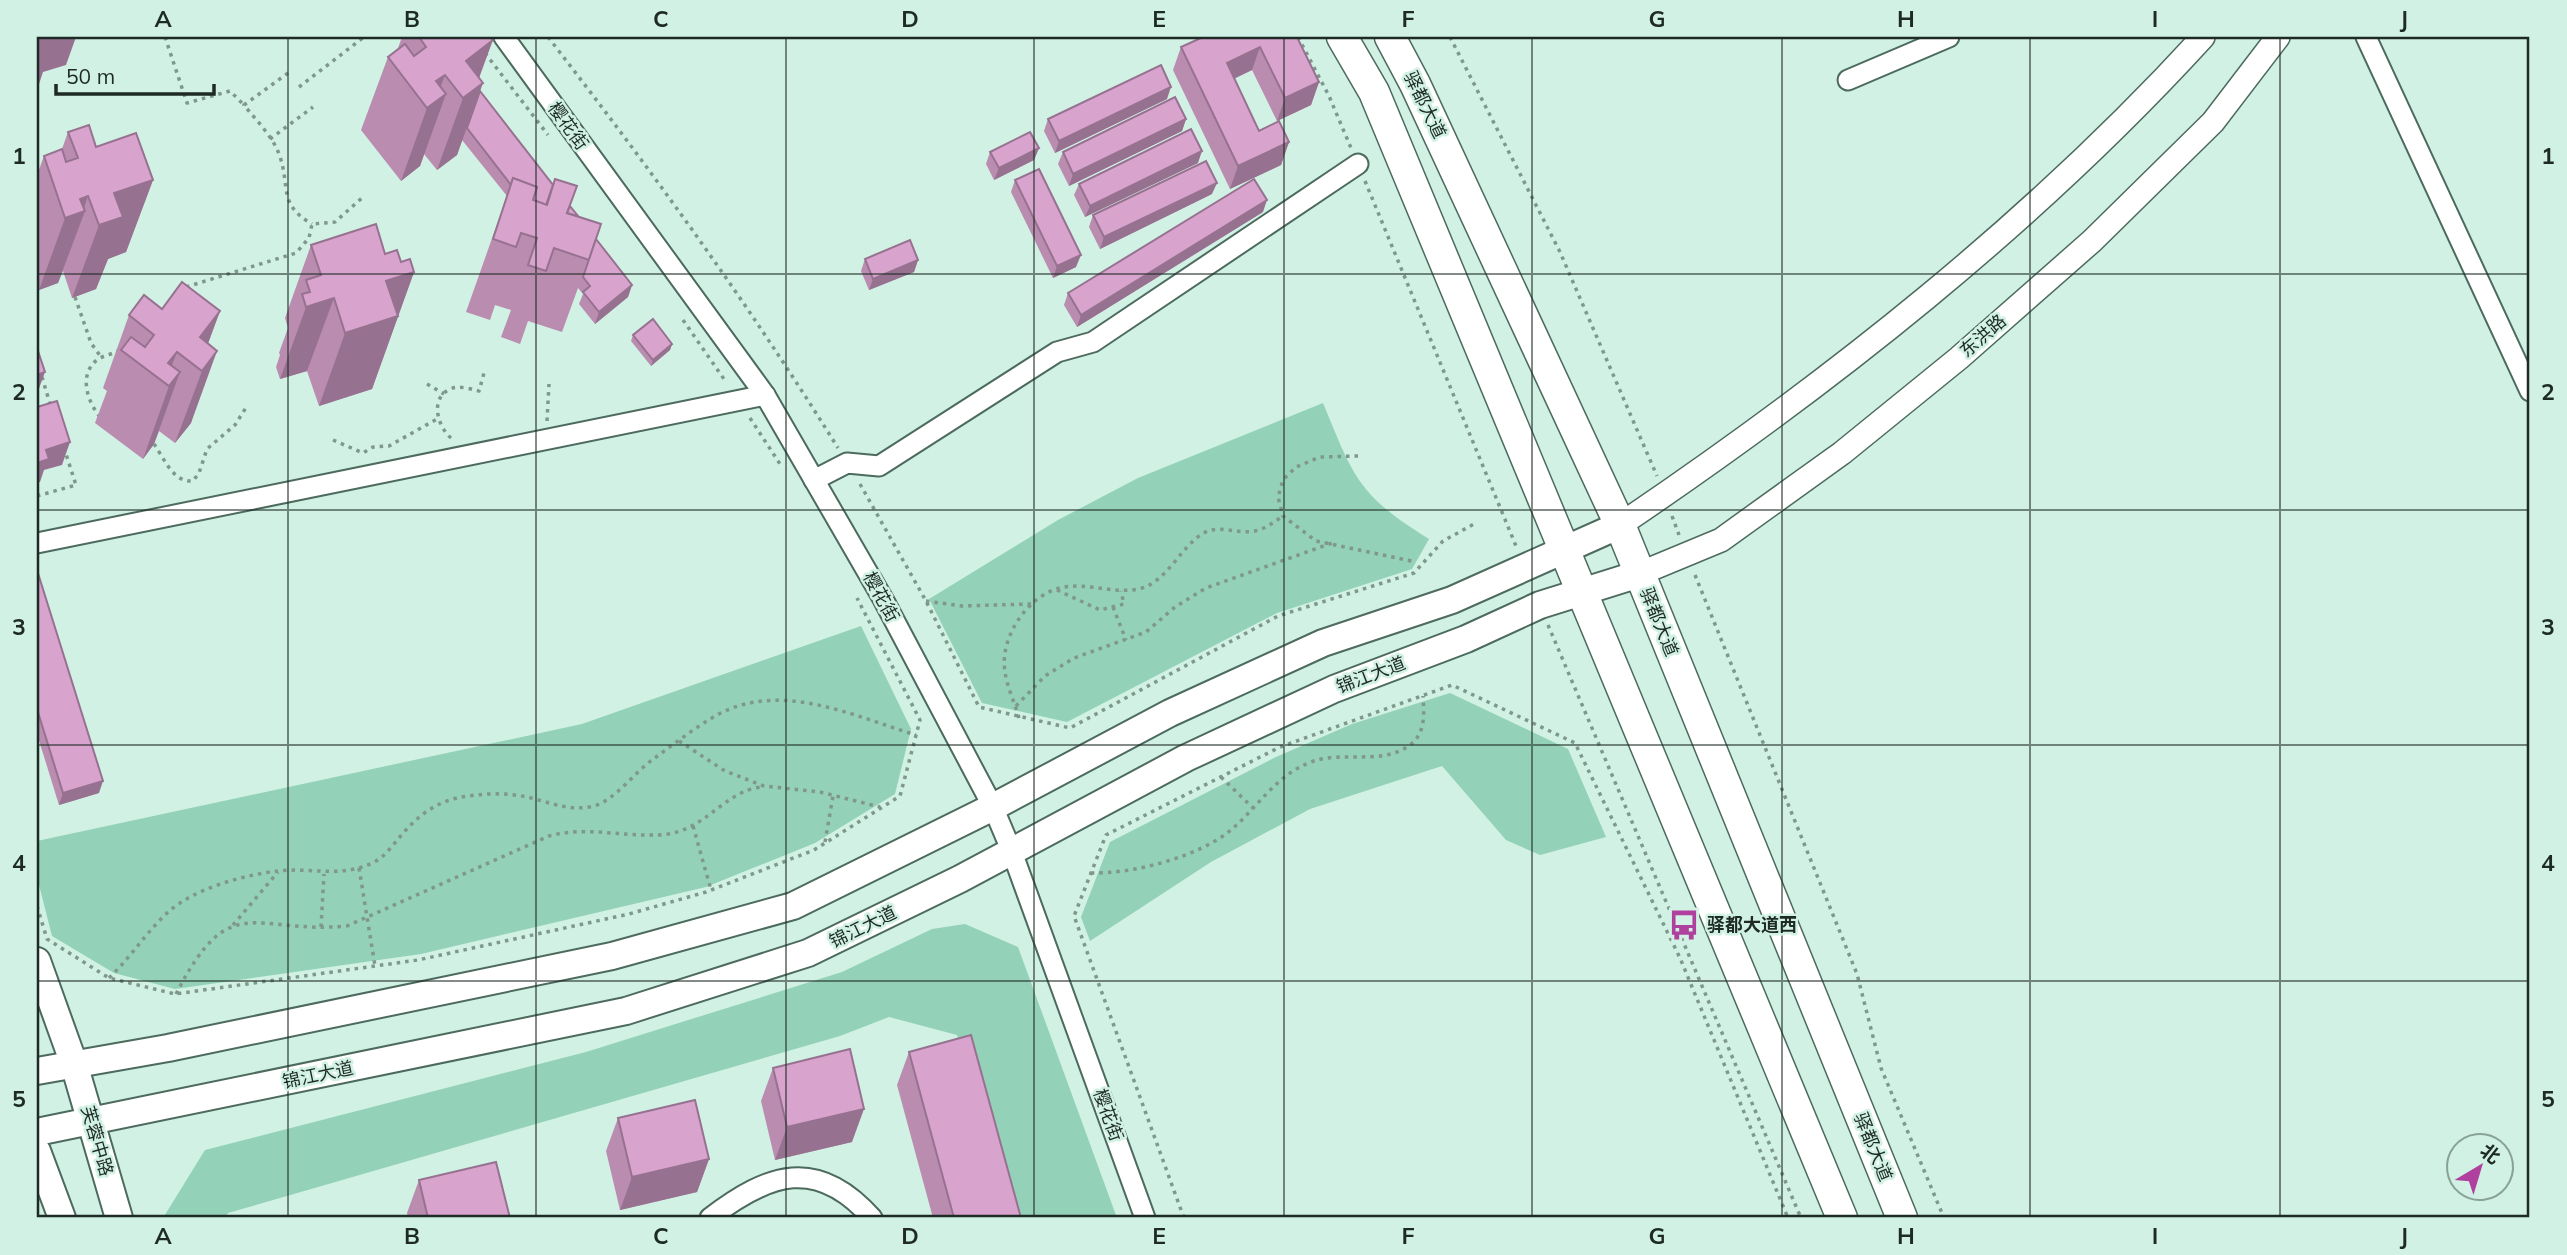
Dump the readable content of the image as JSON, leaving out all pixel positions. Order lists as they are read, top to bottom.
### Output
{
  "streets": {
    "main road": ["驿都大道", "锦江大道", "芙蓉中路"],
    "street": ["樱花街", "东洪路"]
  },
  "crossings": [
    ["驿都大道", "东洪路"],
    ["驿都大道", "锦江大道"],
    ["樱花街", "锦江大道"],
    ["东洪路", "锦江大道"],
    ["锦江大道", "芙蓉中路"]
  ],
  "places": {
    "bus stop": ["驿都大道西"]
  },
  "scale_bar": "50 m",
  "north": "top right",
  "grid": {
    "columns": [
      "A",
      "B",
      "C",
      "D",
      "E",
      "F",
      "G",
      "H",
      "I",
      "J"
    ],
    "rows": [
      "1",
      "2",
      "3",
      "4",
      "5"
    ]
  }
}
